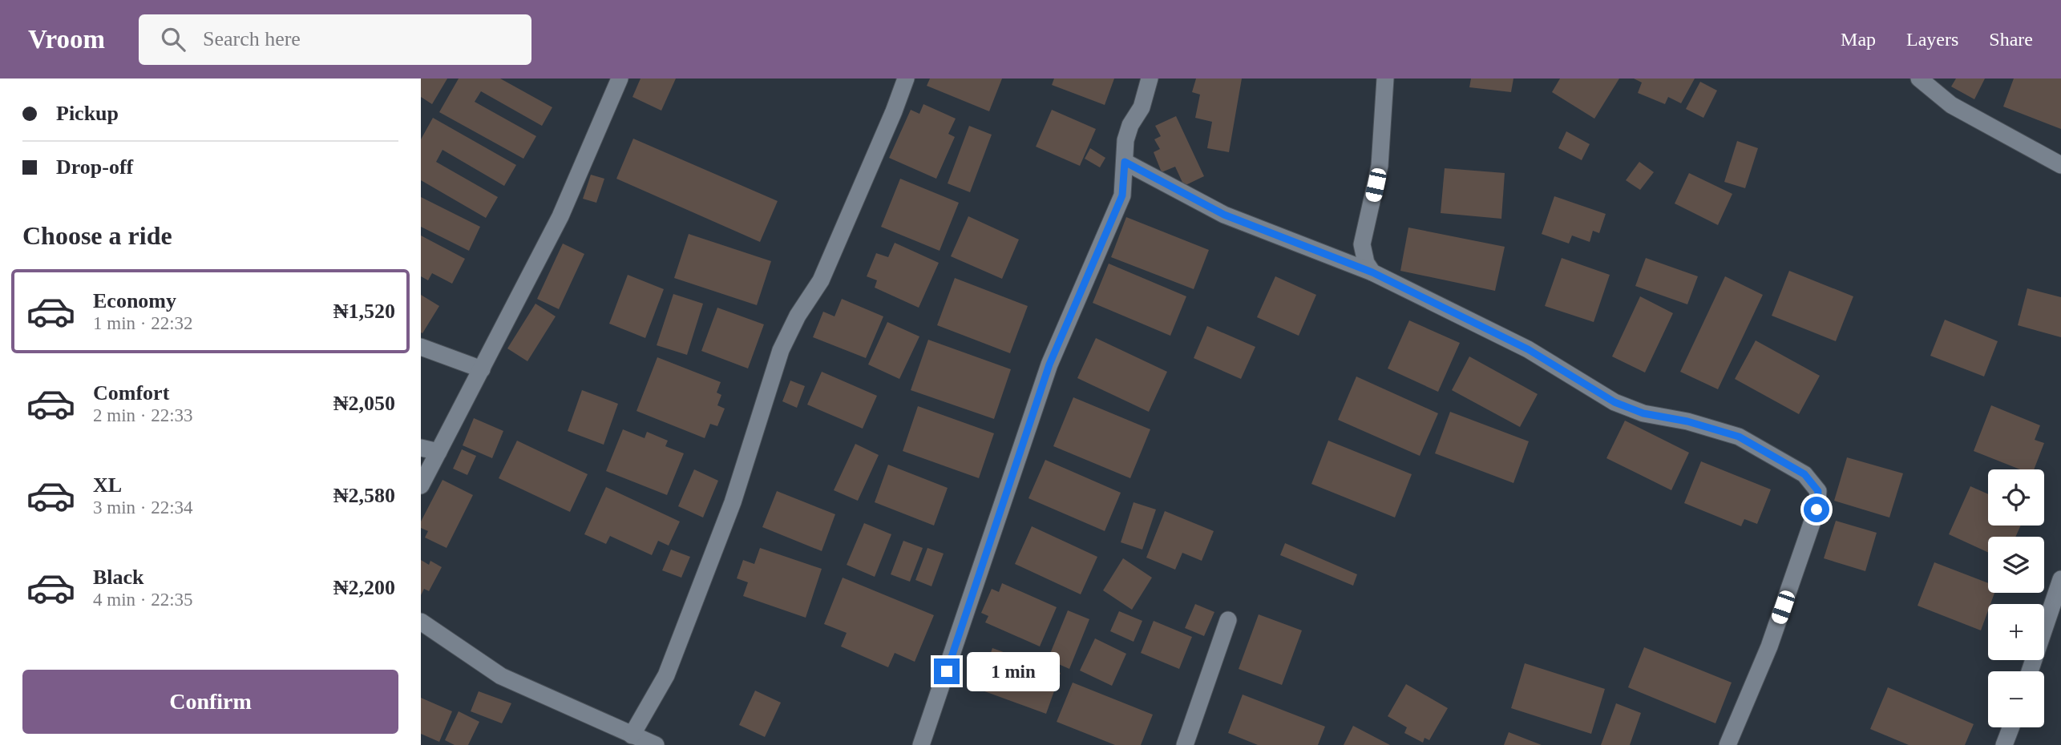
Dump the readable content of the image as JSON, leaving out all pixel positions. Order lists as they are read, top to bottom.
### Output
{
  "page": {
    "header": "Vroom",
    "search": "Search here",
    "nav": ["Map", "Layers", "Share"],
    "banner": ["Pickup", "Drop-off"],
    "heading": "Choose a ride",
    "list": [
      {
        "name": "Economy",
        "note": "1 min · 22:32",
        "value": "₦1,520"
      },
      {
        "name": "Comfort",
        "note": "2 min · 22:33",
        "value": "₦2,050"
      },
      {
        "name": "XL",
        "note": "3 min · 22:34",
        "value": "₦2,580"
      },
      {
        "name": "Black",
        "note": "4 min · 22:35",
        "value": "₦2,200"
      }
    ],
    "map_buttons": ["+", "−"],
    "bubble": "1 min",
    "buttons": "Confirm"
  }
}
